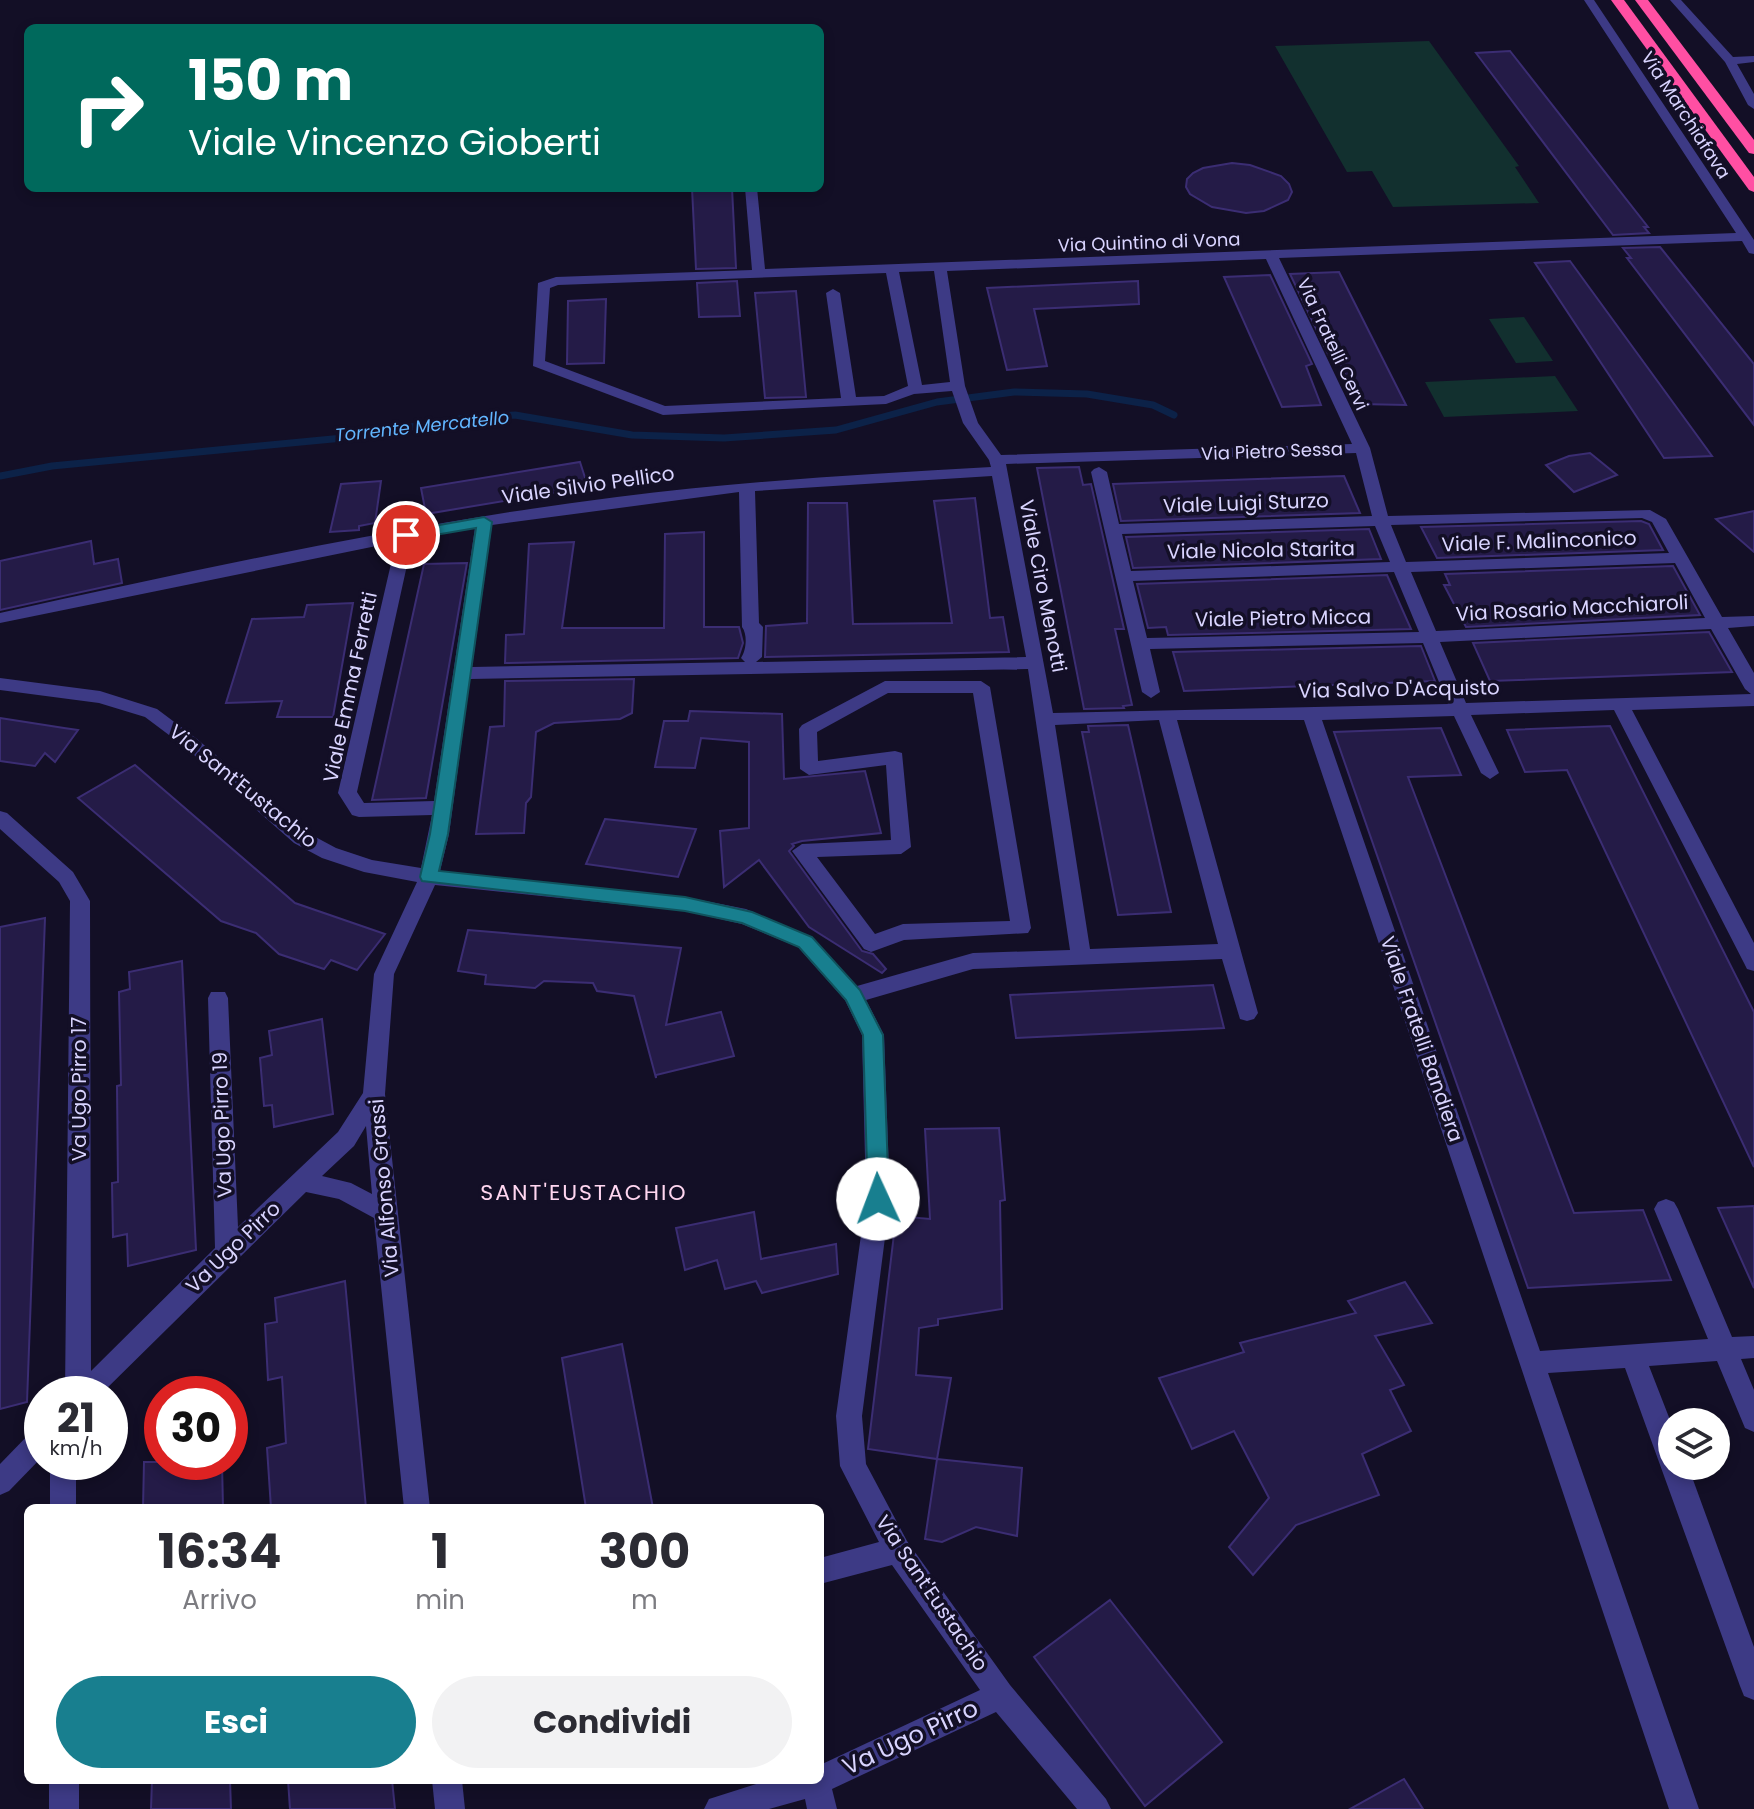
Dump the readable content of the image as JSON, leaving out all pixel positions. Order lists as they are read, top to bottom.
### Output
{
  "streets": {
    "street": [
      "Via Marchiafava",
      "Via Quintino di Vona",
      "Via Fratelli Cervi",
      "Via Pietro Sessa",
      "Viale Silvio Pellico",
      "Viale Luigi Sturzo",
      "Viale F. Malinconico",
      "Viale Nicola Starita",
      "Viale Ciro Menotti",
      "Via Rosario Macchiaroli",
      "Viale Pietro Micca",
      "Viale Emma Ferretti",
      "Via Salvo D'Acquisto",
      "Via Sant'Eustachio",
      "Viale Fratelli Bandiera",
      "Va Ugo Pirro 17",
      "Va Ugo Pirro 19",
      "Via Alfonso Grassi",
      "Va Ugo Pirro"
    ]
  },
  "crossings": [
    ["Via Marchiafava", "Via Quintino di Vona"],
    ["Via Quintino di Vona", "Via Fratelli Cervi"],
    ["Via Fratelli Cervi", "Via Pietro Sessa"],
    ["Via Pietro Sessa", "Viale Silvio Pellico"],
    ["Via Pietro Sessa", "Viale Luigi Sturzo"],
    ["Via Pietro Sessa", "Viale F. Malinconico"],
    ["Via Pietro Sessa", "Viale Nicola Starita"],
    ["Via Pietro Sessa", "Viale Ciro Menotti"],
    ["Via Pietro Sessa", "Via Rosario Macchiaroli"],
    ["Via Pietro Sessa", "Viale Pietro Micca"],
    ["Via Pietro Sessa", "Via Salvo D'Acquisto"],
    ["Viale Silvio Pellico", "Viale Ciro Menotti"],
    ["Viale Silvio Pellico", "Viale Emma Ferretti"],
    ["Viale Silvio Pellico", "Via Alfonso Grassi"],
    ["Viale Luigi Sturzo", "Viale F. Malinconico"],
    ["Viale Luigi Sturzo", "Via Rosario Macchiaroli"],
    ["Viale F. Malinconico", "Viale Nicola Starita"],
    ["Viale Ciro Menotti", "Via Salvo D'Acquisto"],
    ["Via Rosario Macchiaroli", "Viale Pietro Micca"],
    ["Viale Emma Ferretti", "Via Alfonso Grassi"],
    ["Via Salvo D'Acquisto", "Viale Fratelli Bandiera"],
    ["Via Sant'Eustachio", "Via Alfonso Grassi"],
    ["Via Sant'Eustachio", "Va Ugo Pirro"],
    ["Va Ugo Pirro 19", "Va Ugo Pirro"],
    ["Via Alfonso Grassi", "Va Ugo Pirro"]
  ],
  "districts": ["SANT'EUSTACHIO"],
  "water": ["Torrente Mercatello"],
  "page": {
    "turn": ["150 m", "Viale Vincenzo Gioberti"],
    "speed": "21 km/h",
    "limit": "30",
    "eta": [
      "16:34",
      "Arrivo",
      "1",
      "min",
      "300",
      "m"
    ],
    "buttons": ["Esci", "Condividi"]
  }
}
